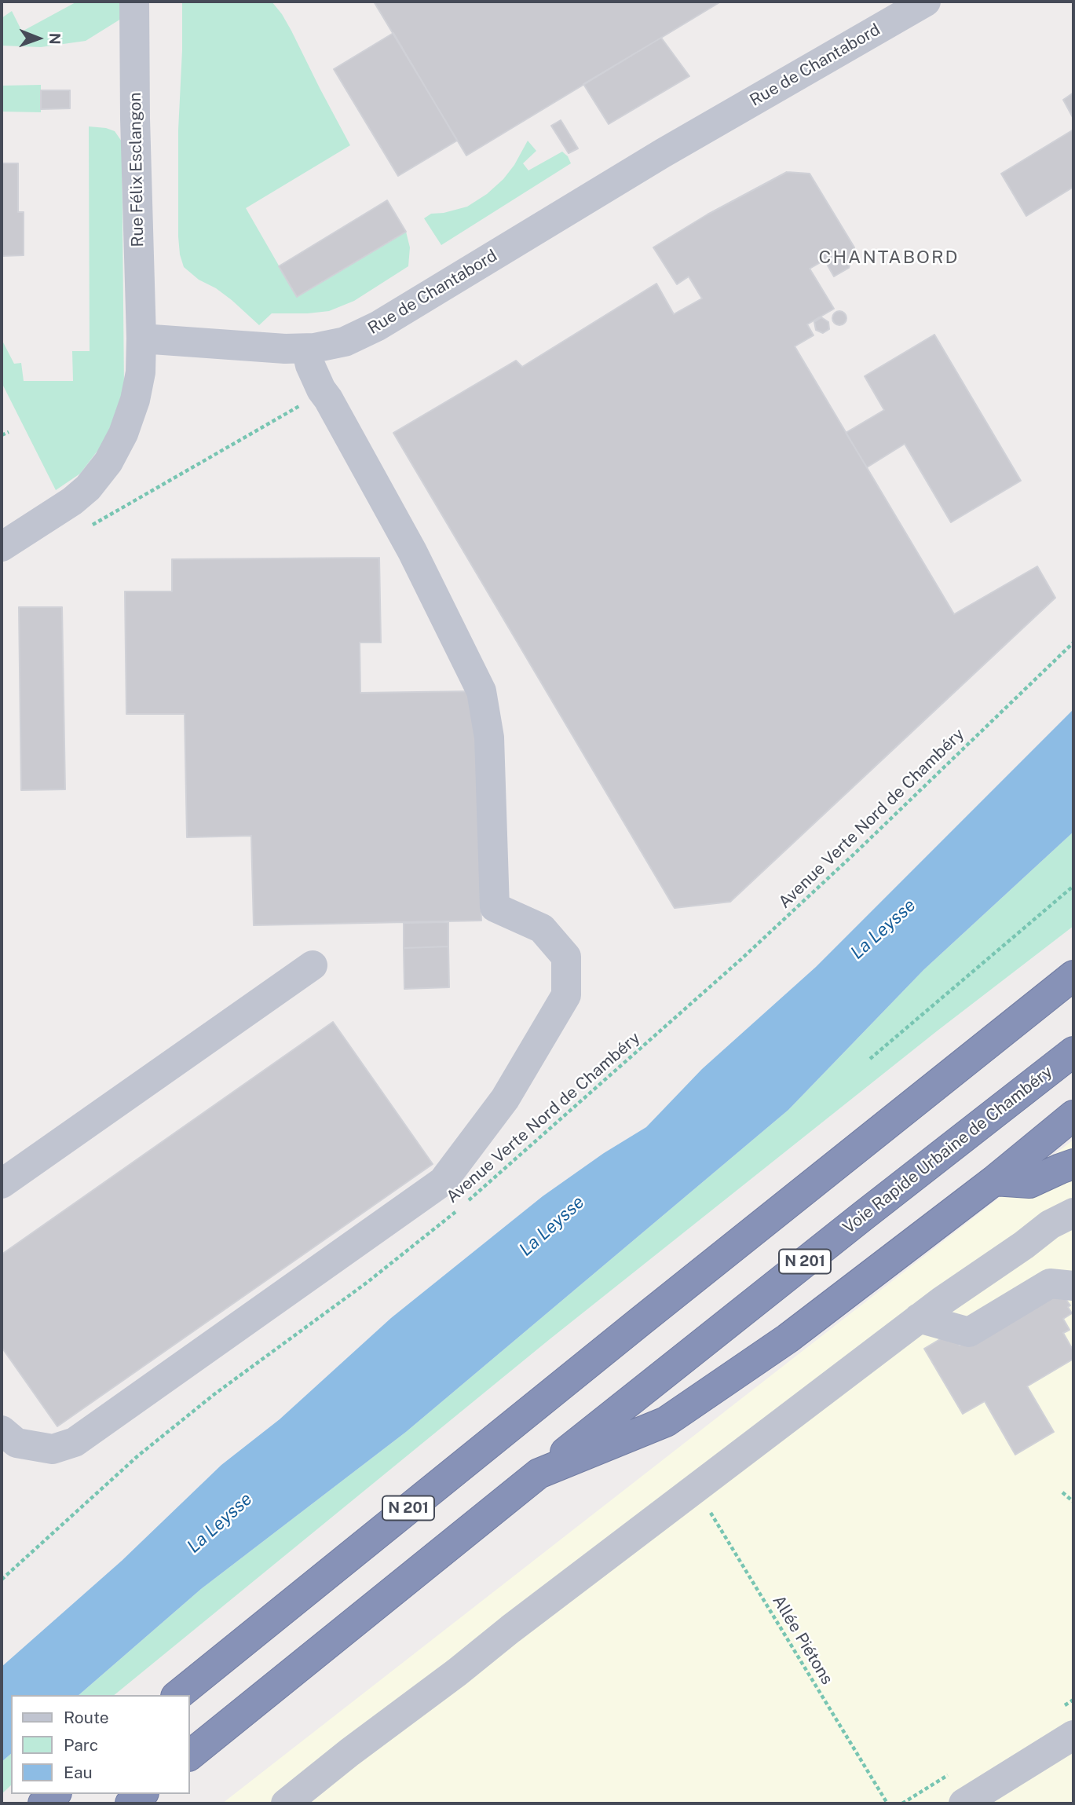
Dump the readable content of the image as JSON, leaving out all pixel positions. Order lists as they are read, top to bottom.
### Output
{
  "streets": {
    "highway": ["Voie Rapide Urbaine de Chambéry", "N 201"],
    "street": ["Rue de Chantabord", "Rue Félix Esclangon"],
    "path": ["Avenue Verte Nord de Chambéry", "Allée Piétons"]
  },
  "crossings": [
    ["Rue de Chantabord", "Rue Félix Esclangon"],
    ["Voie Rapide Urbaine de Chambéry", "N 201"]
  ],
  "districts": ["CHANTABORD"],
  "water": ["La Leysse"],
  "legend": ["Route", "Parc", "Eau"],
  "north": "right"
}
